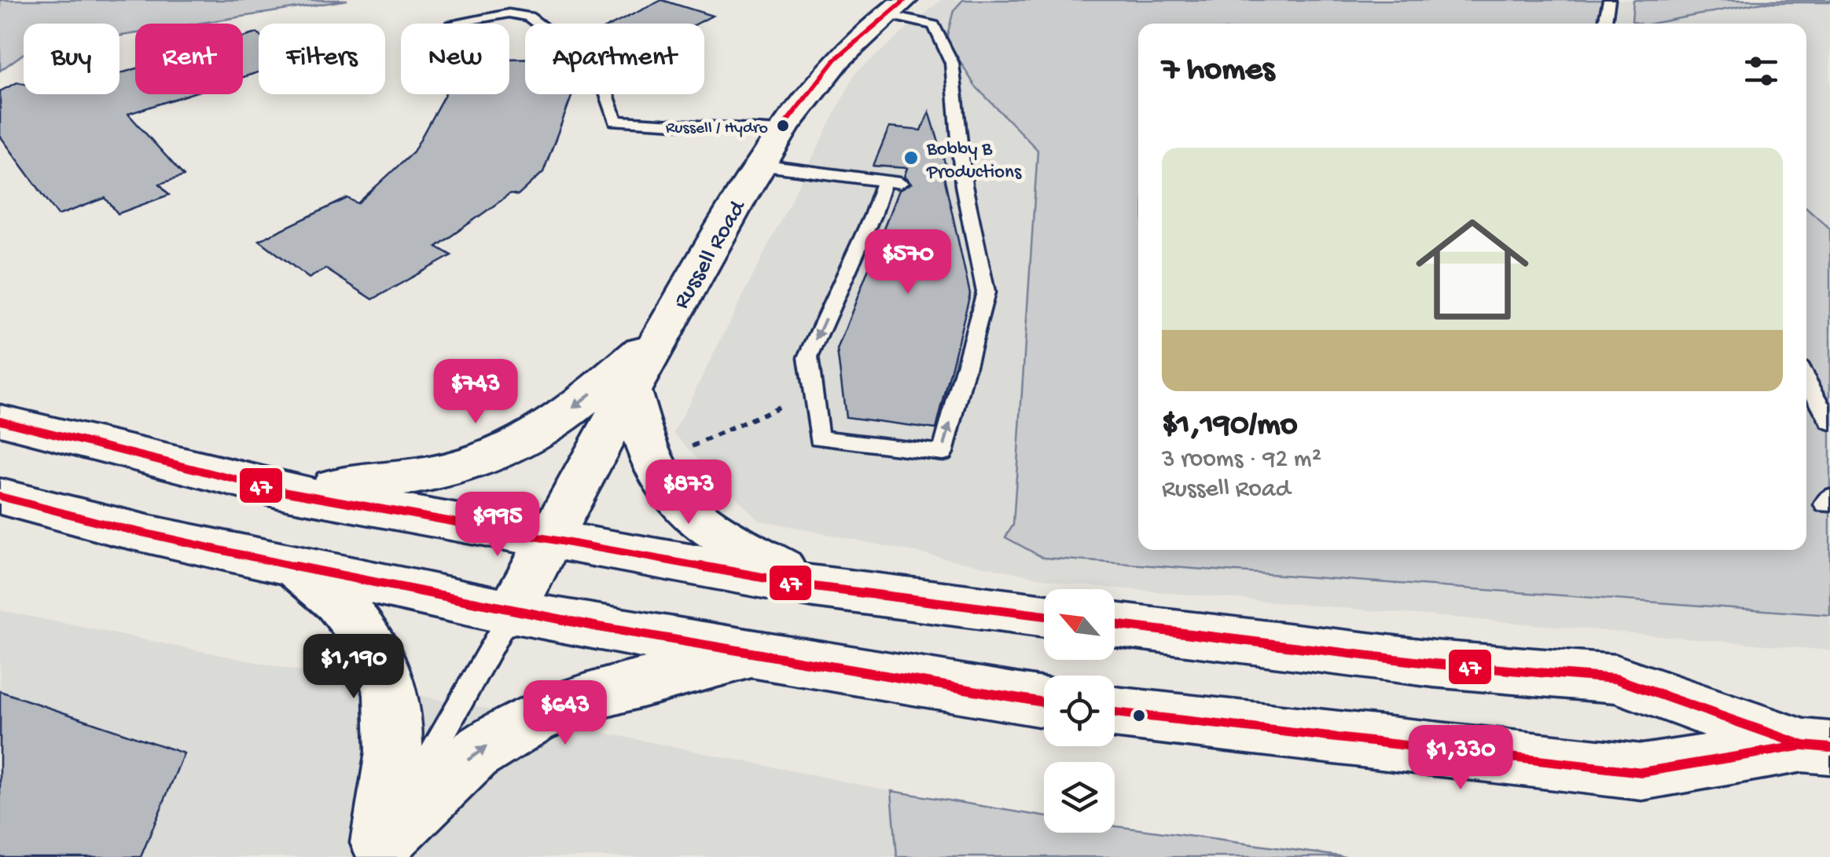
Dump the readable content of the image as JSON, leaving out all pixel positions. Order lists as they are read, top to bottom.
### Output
{
  "streets": {
    "main road": ["Russell Road"]
  },
  "places": ["Russell / Hydro", "Bobby B Productions"],
  "lines": ["transit line 47"],
  "north": "top left",
  "page": {
    "chip": [
      "Buy",
      "Rent",
      "Filters",
      "New",
      "Apartment"
    ],
    "heading": "7 homes",
    "list": [
      {
        "name": "$1,190/mo",
        "note": "3 rooms · 92 m² · Russell Road"
      }
    ],
    "price": [
      "$570",
      "$743",
      "$873",
      "$995",
      "$1,190",
      "$643",
      "$1,330"
    ]
  }
}
